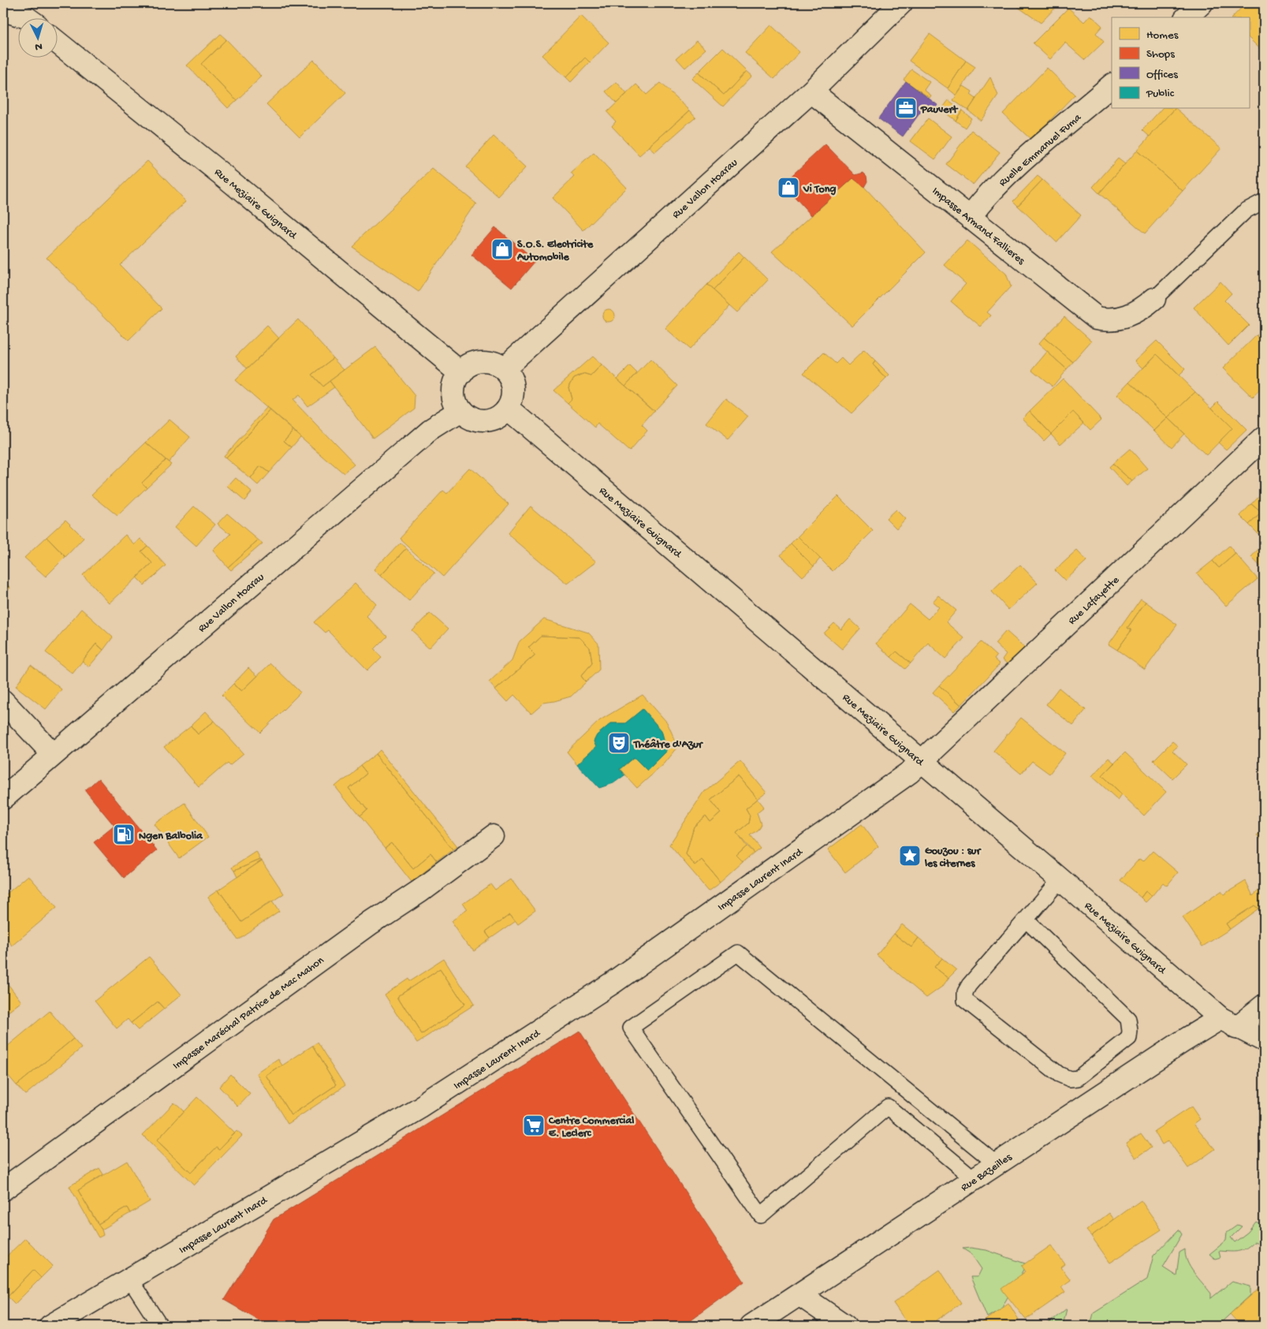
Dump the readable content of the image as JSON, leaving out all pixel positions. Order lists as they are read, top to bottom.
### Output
{
  "streets": {
    "street": [
      "Ruelle Emmanuel Fuma",
      "Rue Vallon Hoarau",
      "Rue Meziaire Guignard",
      "Impasse Armand Fallieres",
      "Rue Lafayette",
      "Impasse Laurent Inard",
      "Impasse Maréchal Patrice de Mac Mahon",
      "Rue Bazeilles"
    ]
  },
  "crossings": [
    ["Ruelle Emmanuel Fuma", "Impasse Armand Fallieres"],
    ["Rue Vallon Hoarau", "Rue Meziaire Guignard"],
    ["Rue Vallon Hoarau", "Impasse Armand Fallieres"],
    ["Rue Meziaire Guignard", "Rue Lafayette"],
    ["Rue Meziaire Guignard", "Impasse Laurent Inard"],
    ["Rue Meziaire Guignard", "Rue Bazeilles"],
    ["Rue Lafayette", "Impasse Laurent Inard"]
  ],
  "places": {
    "office": ["Pauvert"],
    "shop": ["Vi Tong", "S.O.S. Electricite Automobile"],
    "theatre": ["Théâtre d'Azur"],
    "fuel station": ["Ngen Balbolia"],
    "place": ["Gouzou : sur les citernes"],
    "supermarket": ["Centre Commercial E. Leclerc"]
  },
  "legend": [
    "Homes",
    "Shops",
    "Offices",
    "Public"
  ],
  "north": "bottom"
}
